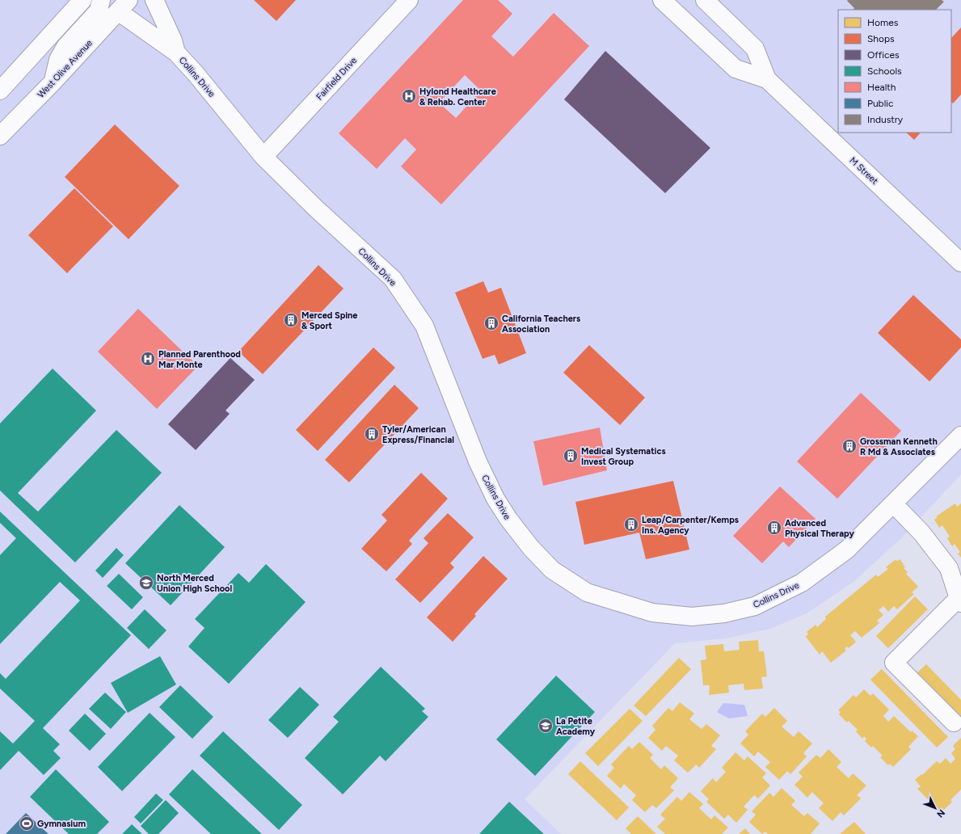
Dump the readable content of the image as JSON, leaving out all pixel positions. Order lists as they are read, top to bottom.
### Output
{
  "streets": {
    "street": [
      "West Olive Avenue",
      "Collins Drive",
      "Fairfield Drive",
      "M Street"
    ]
  },
  "crossings": [
    ["West Olive Avenue", "Collins Drive"],
    ["Collins Drive", "Fairfield Drive"]
  ],
  "places": {
    "hospital": ["Hylond Healthcare & Rehab. Center", "Planned Parenthood Mar Monte"],
    "building": [
      "Merced Spine & Sport",
      "California Teachers Association",
      "Tyler/American Express/Financial",
      "Grossman Kenneth R Md & Associates",
      "Medical Systematics Invest Group",
      "Leap/Carpenter/Kemps Ins. Agency",
      "Advanced Physical Therapy"
    ],
    "school or university": ["North Merced Union High School", "La Petite Academy"],
    "sports": ["Gymnasium"]
  },
  "legend": [
    "Homes",
    "Shops",
    "Offices",
    "Schools",
    "Health",
    "Public",
    "Industry"
  ],
  "north": "bottom right"
}
